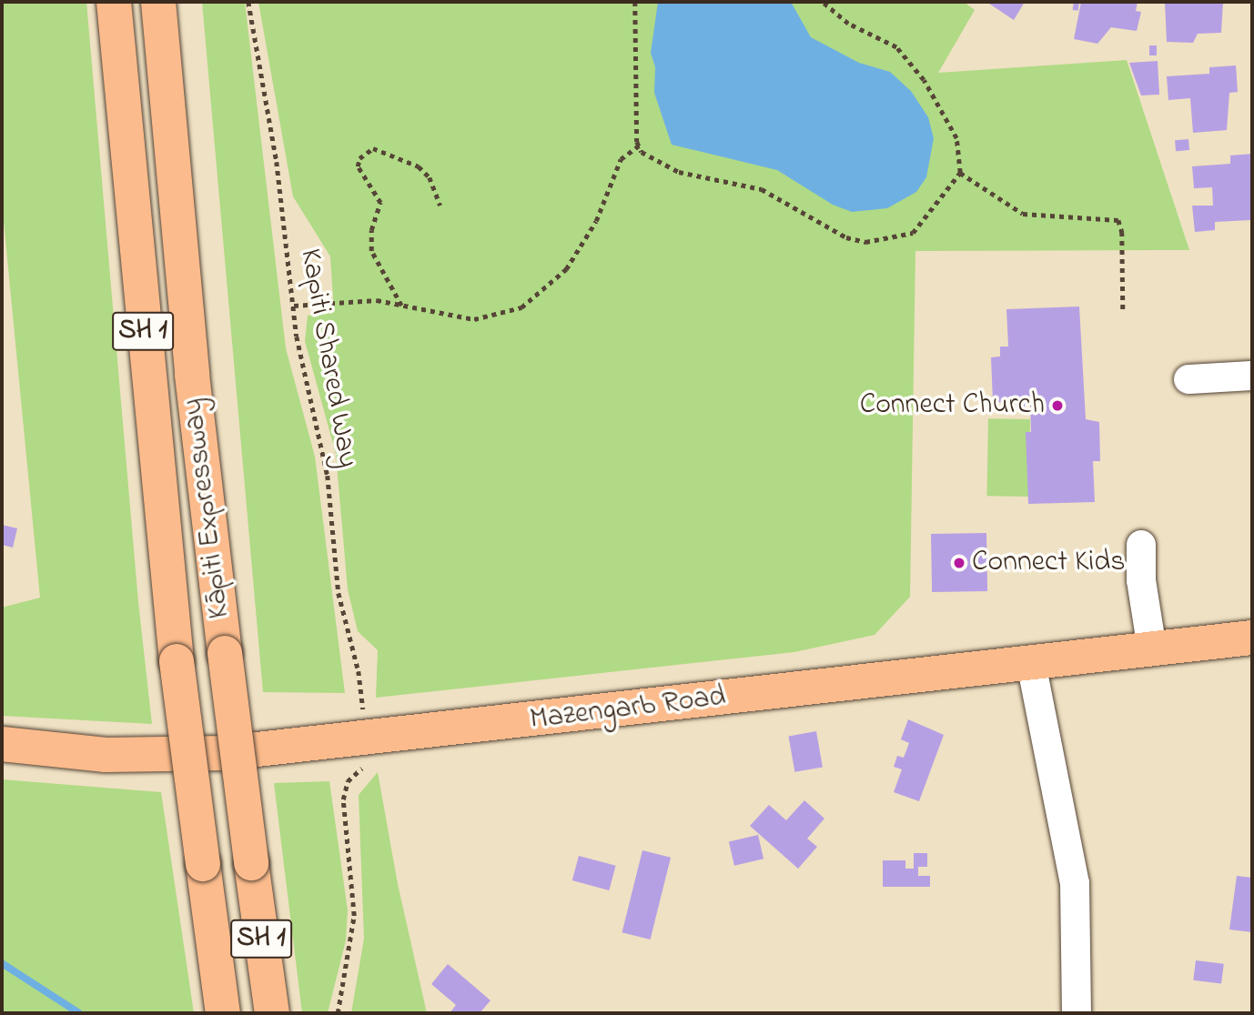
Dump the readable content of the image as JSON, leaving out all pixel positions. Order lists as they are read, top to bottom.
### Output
{
  "streets": {
    "main road": ["SH 1", "Kāpiti Expressway", "Mazengarb Road"],
    "path": ["Kapiti Shared Way"]
  },
  "places": ["Connect Church", "Connect Kids"]
}
